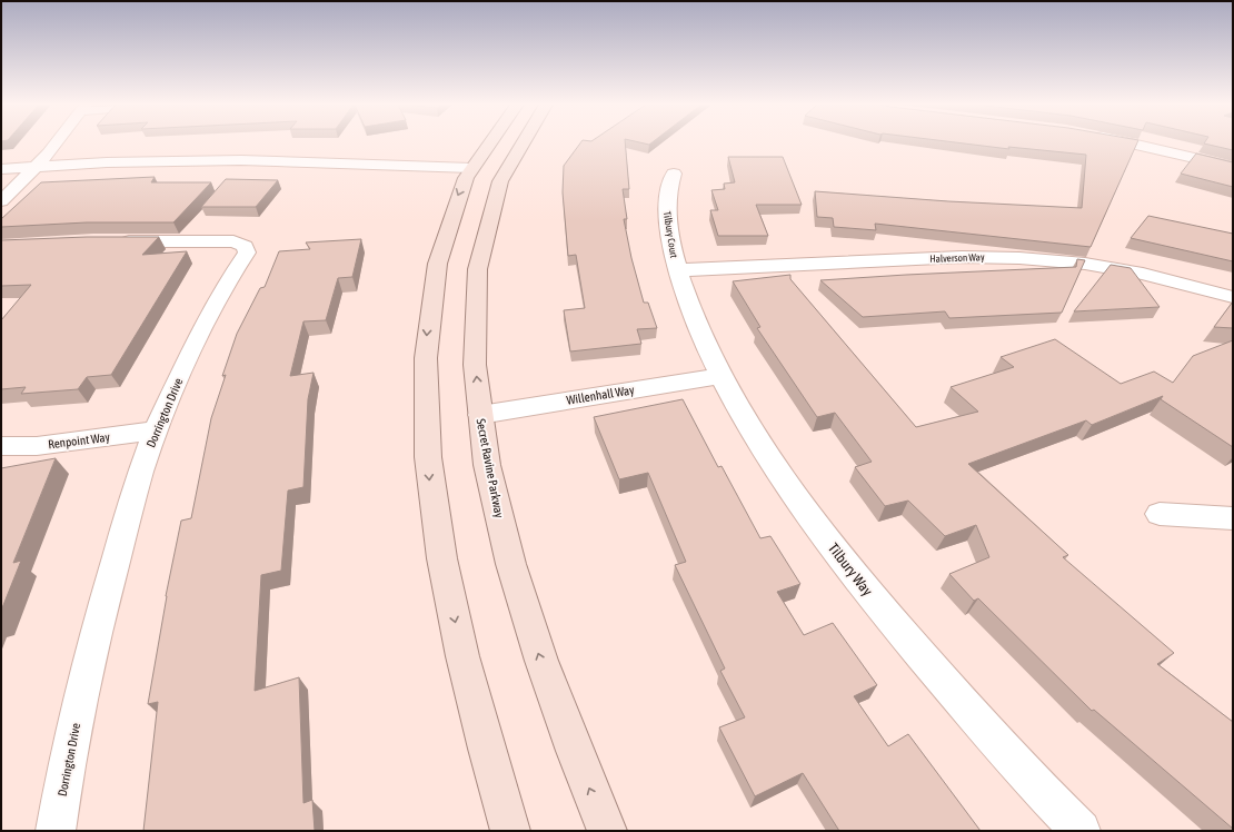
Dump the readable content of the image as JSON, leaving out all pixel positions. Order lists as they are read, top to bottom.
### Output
{
  "streets": {
    "main road": ["Secret Ravine Parkway"],
    "street": [
      "Tilbury Court",
      "Halverson Way",
      "Willenhall Way",
      "Dorrington Drive",
      "Renpoint Way",
      "Tilbury Way"
    ]
  },
  "crossings": [
    ["Tilbury Court", "Halverson Way"],
    ["Tilbury Court", "Tilbury Way"],
    ["Halverson Way", "Tilbury Way"],
    ["Willenhall Way", "Secret Ravine Parkway"],
    ["Willenhall Way", "Tilbury Way"],
    ["Dorrington Drive", "Renpoint Way"]
  ]
}
